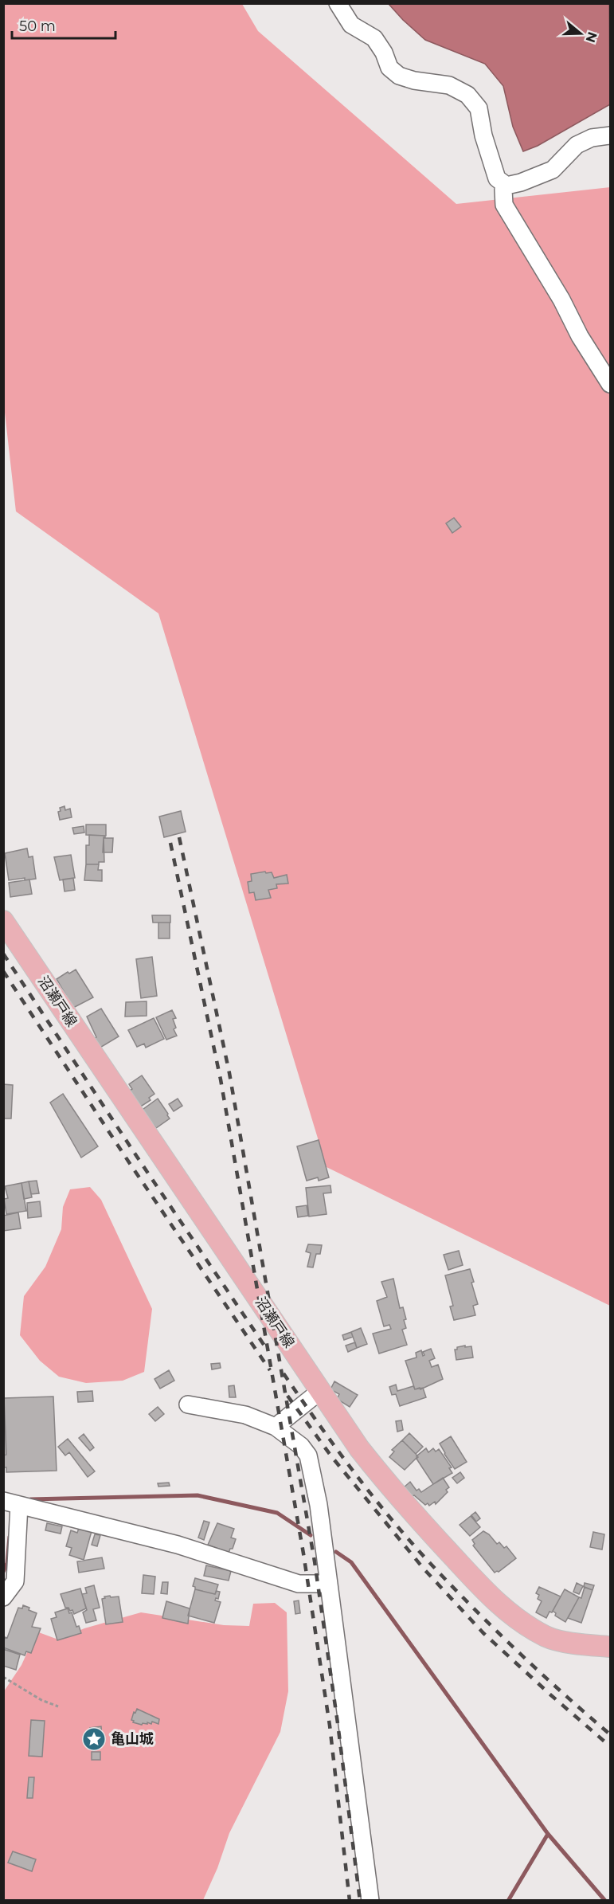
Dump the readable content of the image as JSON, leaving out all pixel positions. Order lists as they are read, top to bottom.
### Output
{
  "streets": {
    "main road": ["沼瀬戸線"]
  },
  "places": {
    "place": ["亀山城"]
  },
  "scale_bar": "50 m",
  "north": "right"
}
